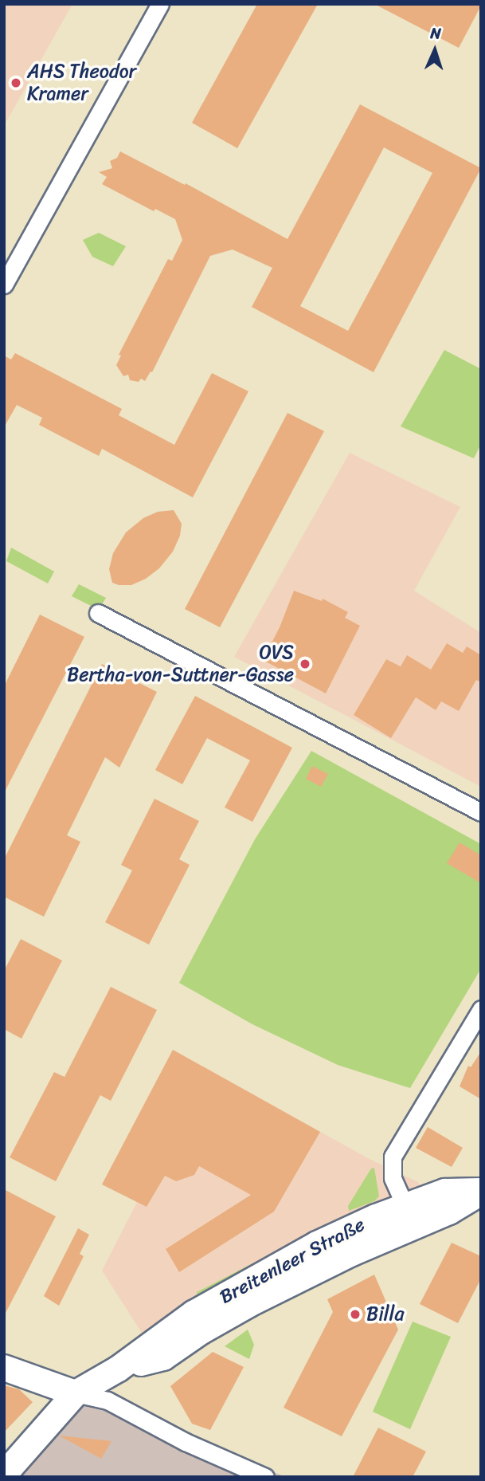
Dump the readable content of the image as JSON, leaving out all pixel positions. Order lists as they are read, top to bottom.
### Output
{
  "streets": {
    "main road": ["Breitenleer Straße"]
  },
  "places": ["AHS Theodor Kramer", "OVS Bertha-von-Suttner-Gasse", "Billa"],
  "north": "top"
}
